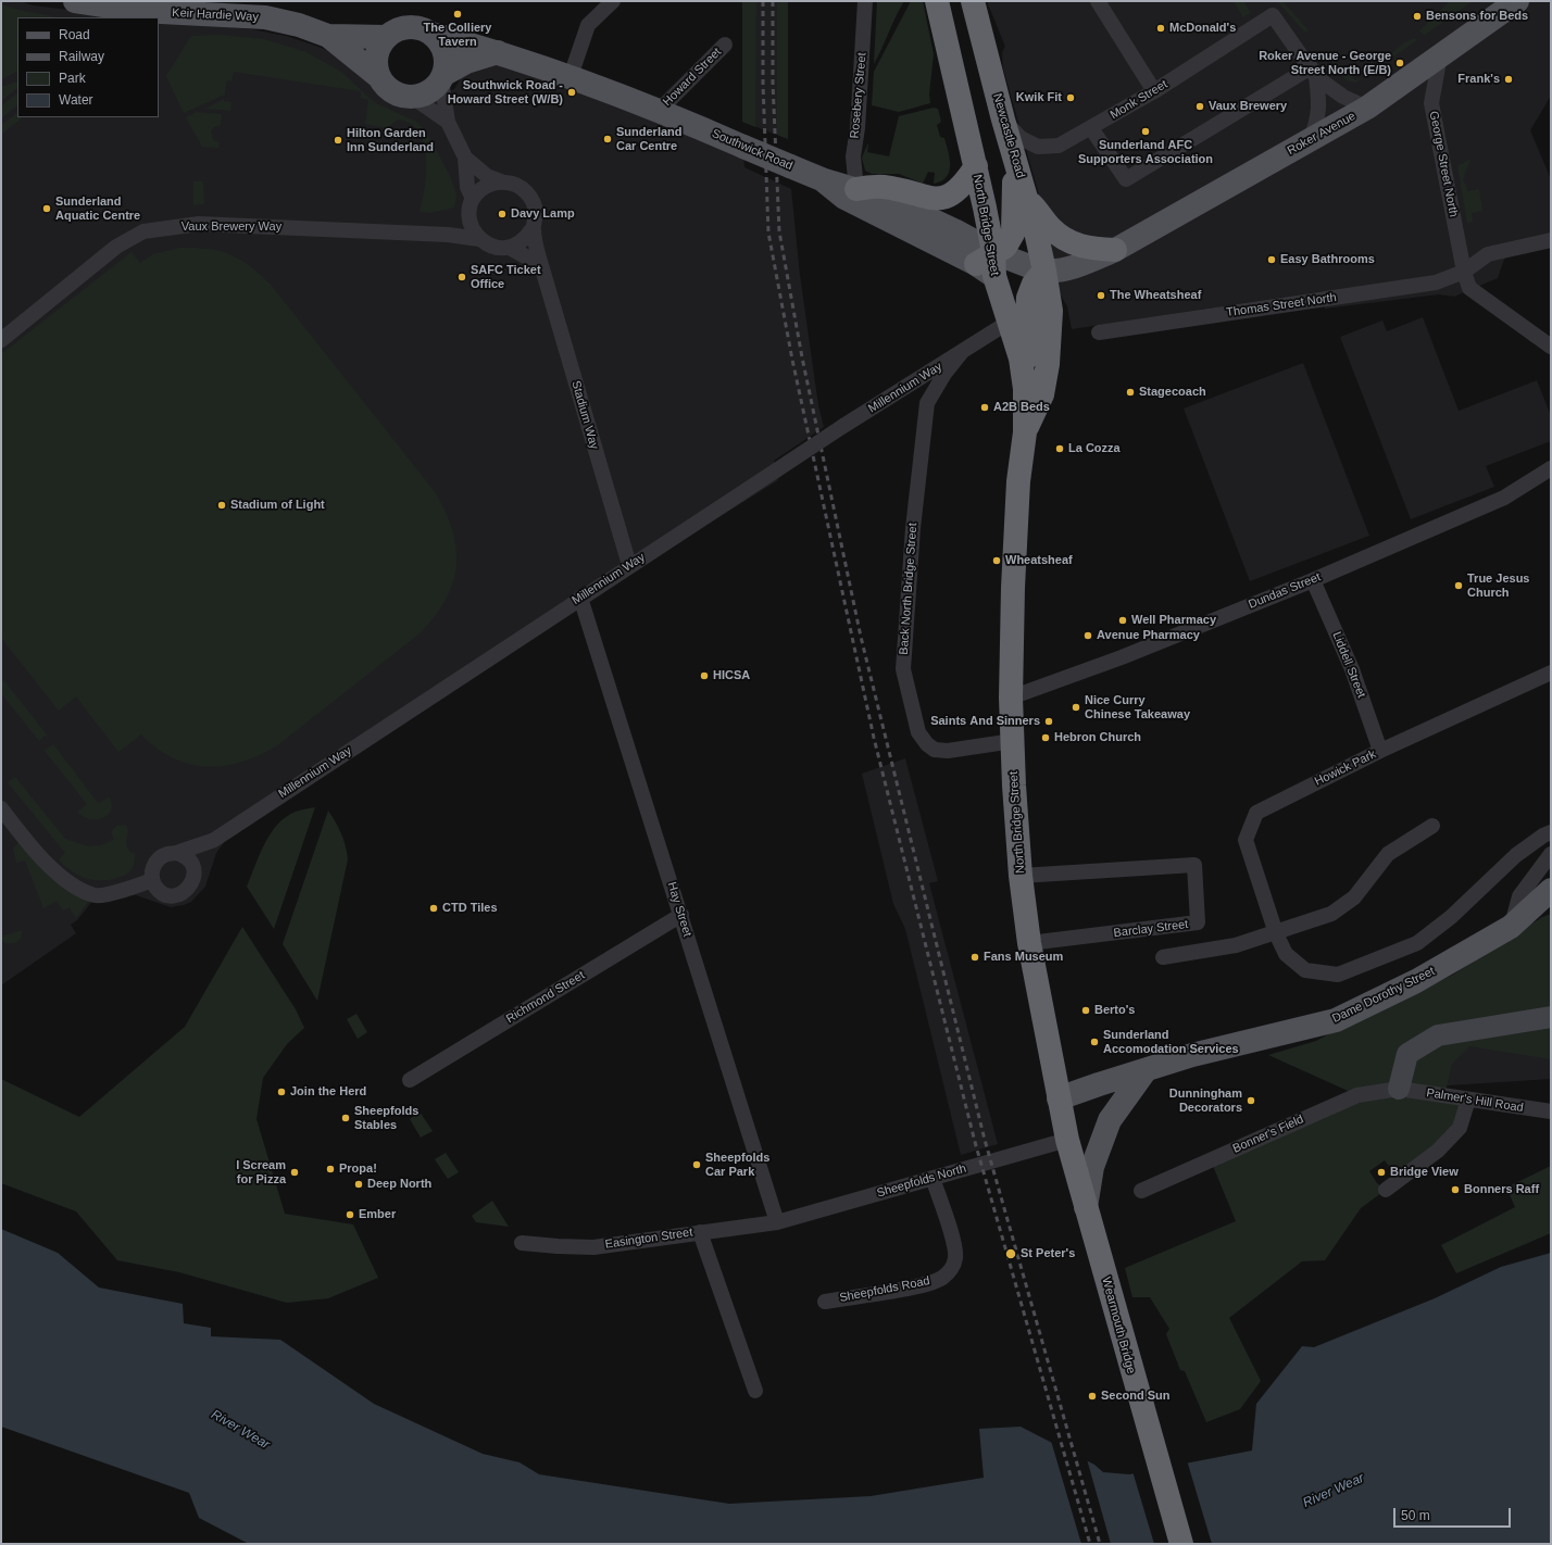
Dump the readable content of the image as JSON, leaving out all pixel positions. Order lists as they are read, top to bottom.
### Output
{
  "streets": {
    "highway": ["Newcastle Road", "North Bridge Street", "Wearmouth Bridge"],
    "main road": [
      "Keir Hardie Way",
      "Roker Avenue",
      "Southwick Road",
      "Dame Dorothy Street"
    ],
    "street": [
      "Howard Street",
      "Rosebery Street",
      "Monk Street",
      "George Street North",
      "Vaux Brewery Way",
      "Thomas Street North",
      "Millennium Way",
      "Stadium Way",
      "Back North Bridge Street",
      "Dundas Street",
      "Liddell Street",
      "Howick Park",
      "Hay Street",
      "Barclay Street",
      "Richmond Street",
      "Palmer's Hill Road",
      "Bonner's Field",
      "Sheepfolds North",
      "Easington Street",
      "Sheepfolds Road"
    ]
  },
  "crossings": [
    ["Howard Street", "Southwick Road"],
    ["Monk Street", "Newcastle Road"],
    ["Roker Avenue", "George Street North"],
    ["Newcastle Road", "North Bridge Street"],
    ["Southwick Road", "North Bridge Street"],
    ["Southwick Road", "Stadium Way"],
    ["George Street North", "Thomas Street North"],
    ["North Bridge Street", "Millennium Way"],
    ["North Bridge Street", "Back North Bridge Street"],
    ["North Bridge Street", "Dundas Street"],
    ["North Bridge Street", "Barclay Street"],
    ["North Bridge Street", "Dame Dorothy Street"],
    ["North Bridge Street", "Sheepfolds North"],
    ["North Bridge Street", "Wearmouth Bridge"],
    ["Vaux Brewery Way", "Stadium Way"],
    ["Millennium Way", "Stadium Way"],
    ["Millennium Way", "Back North Bridge Street"],
    ["Millennium Way", "Hay Street"],
    ["Dundas Street", "Liddell Street"],
    ["Liddell Street", "Howick Park"],
    ["Hay Street", "Richmond Street"],
    ["Hay Street", "Sheepfolds North"],
    ["Hay Street", "Easington Street"],
    ["Palmer's Hill Road", "Bonner's Field"],
    ["Sheepfolds North", "Easington Street"],
    ["Sheepfolds North", "Sheepfolds Road"]
  ],
  "water": ["River Wear"],
  "places": [
    "The Colliery Tavern",
    "Bensons for Beds",
    "McDonald's",
    "Roker Avenue - George Street North (E/B)",
    "Frank's",
    "Southwick Road - Howard Street (W/B)",
    "Kwik Fit",
    "Vaux Brewery",
    "Sunderland AFC Supporters Association",
    "Sunderland Car Centre",
    "Hilton Garden Inn Sunderland",
    "Sunderland Aquatic Centre",
    "Davy Lamp",
    "Easy Bathrooms",
    "SAFC Ticket Office",
    "The Wheatsheaf",
    "Stagecoach",
    "A2B Beds",
    "La Cozza",
    "Stadium of Light",
    "Wheatsheaf",
    "True Jesus Church",
    "Well Pharmacy",
    "Avenue Pharmacy",
    "HICSA",
    "Nice Curry Chinese Takeaway",
    "Saints And Sinners",
    "Hebron Church",
    "CTD Tiles",
    "Fans Museum",
    "Berto's",
    "Sunderland Accomodation Services",
    "Join the Herd",
    "Dunningham Decorators",
    "Sheepfolds Stables",
    "Sheepfolds Car Park",
    "Propa!",
    "I Scream for Pizza",
    "Bridge View",
    "Deep North",
    "Bonners Raff",
    "Ember",
    "St Peter's",
    "Second Sun"
  ],
  "legend": [
    "Road",
    "Railway",
    "Park",
    "Water"
  ],
  "scale_bar": "50 m"
}
